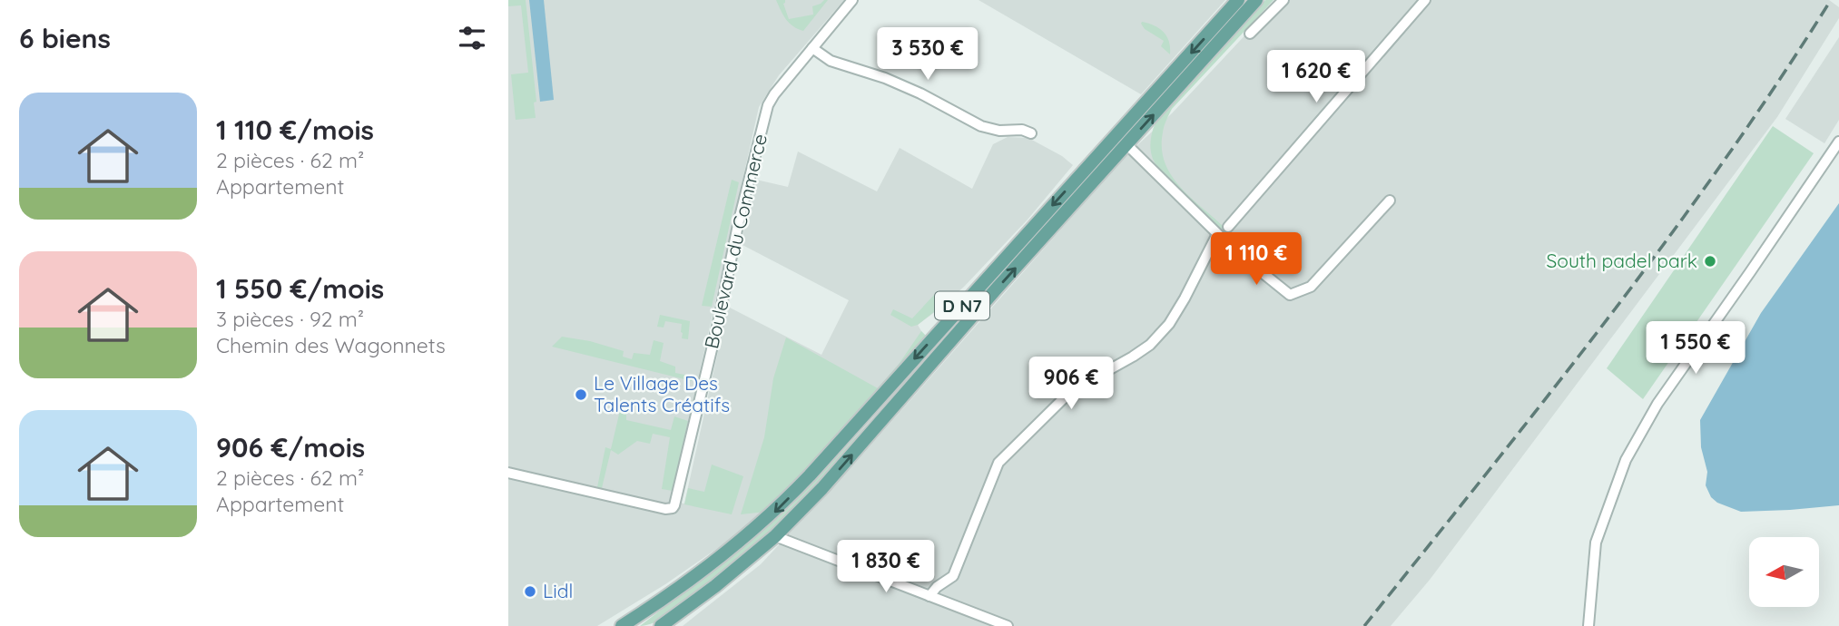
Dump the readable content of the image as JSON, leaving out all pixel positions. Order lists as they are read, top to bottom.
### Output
{
  "streets": {
    "main road": ["D N7"],
    "street": ["Boulevard du Commerce"]
  },
  "places": ["South padel park", "Le Village Des Talents Créatifs", "Lidl"],
  "north": "left",
  "page": {
    "heading": "6 biens",
    "price": [
      "3 530 €",
      "1 620 €",
      "1 110 €",
      "1 550 €",
      "906 €",
      "1 830 €"
    ],
    "list": [
      {
        "name": "1 110 €/mois",
        "note": "2 pièces · 62 m² · Appartement"
      },
      {
        "name": "1 550 €/mois",
        "note": "3 pièces · 92 m² · Chemin des Wagonnets"
      },
      {
        "name": "906 €/mois",
        "note": "2 pièces · 62 m² · Appartement"
      }
    ]
  }
}
